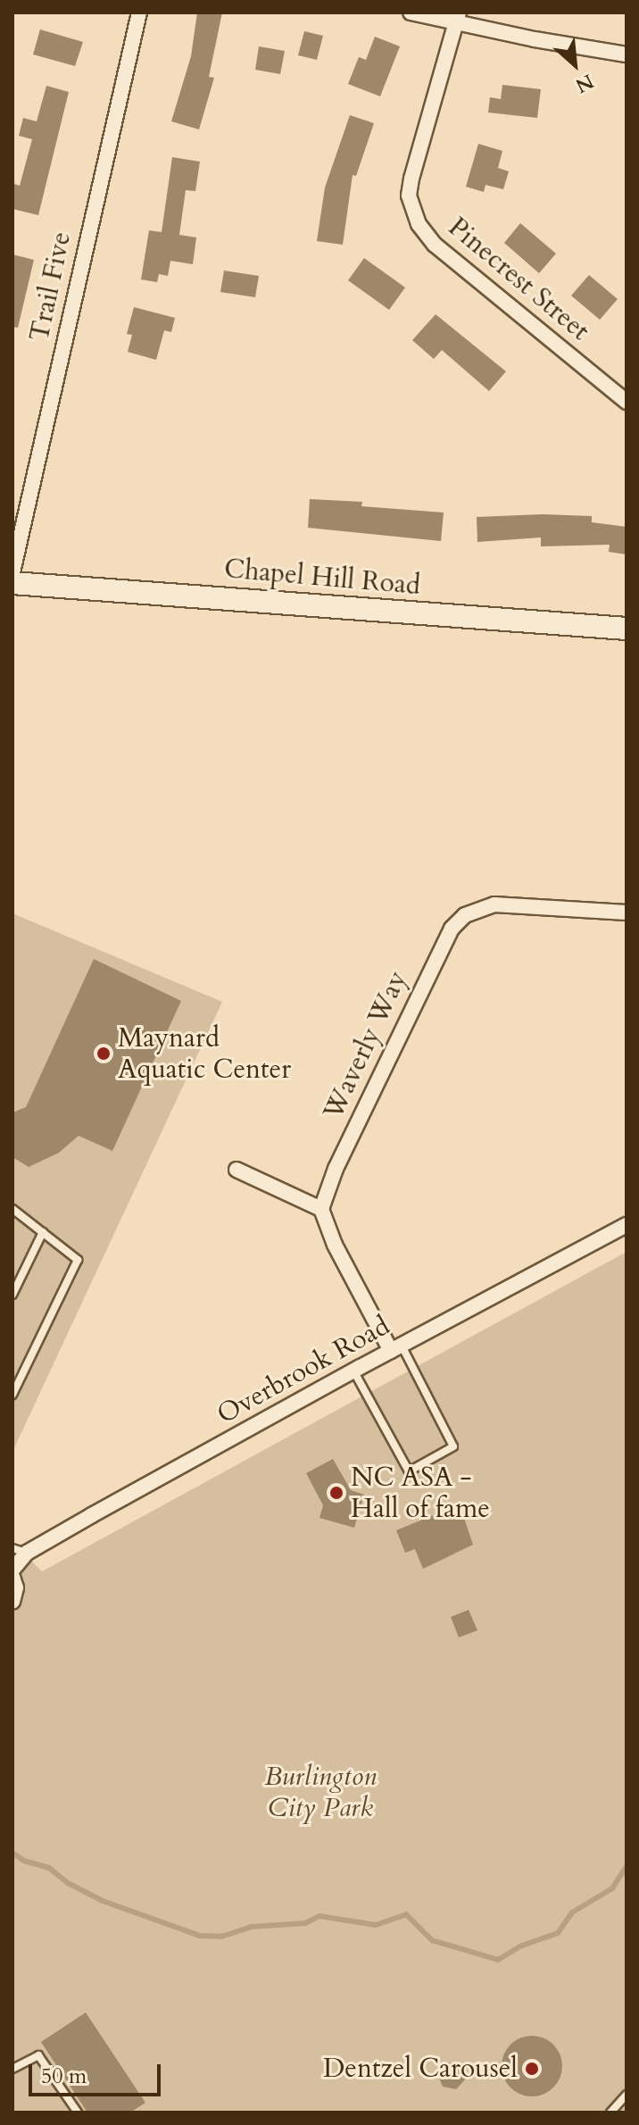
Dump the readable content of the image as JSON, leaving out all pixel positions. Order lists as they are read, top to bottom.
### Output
{
  "streets": {
    "main road": ["Chapel Hill Road"],
    "street": [
      "Pinecrest Street",
      "Trail Five",
      "Waverly Way",
      "Overbrook Road"
    ]
  },
  "parks": ["Burlington City Park"],
  "places": ["Maynard Aquatic Center", "NC ASA - Hall of fame", "Dentzel Carousel"],
  "scale_bar": "50 m",
  "north": "bottom right"
}
